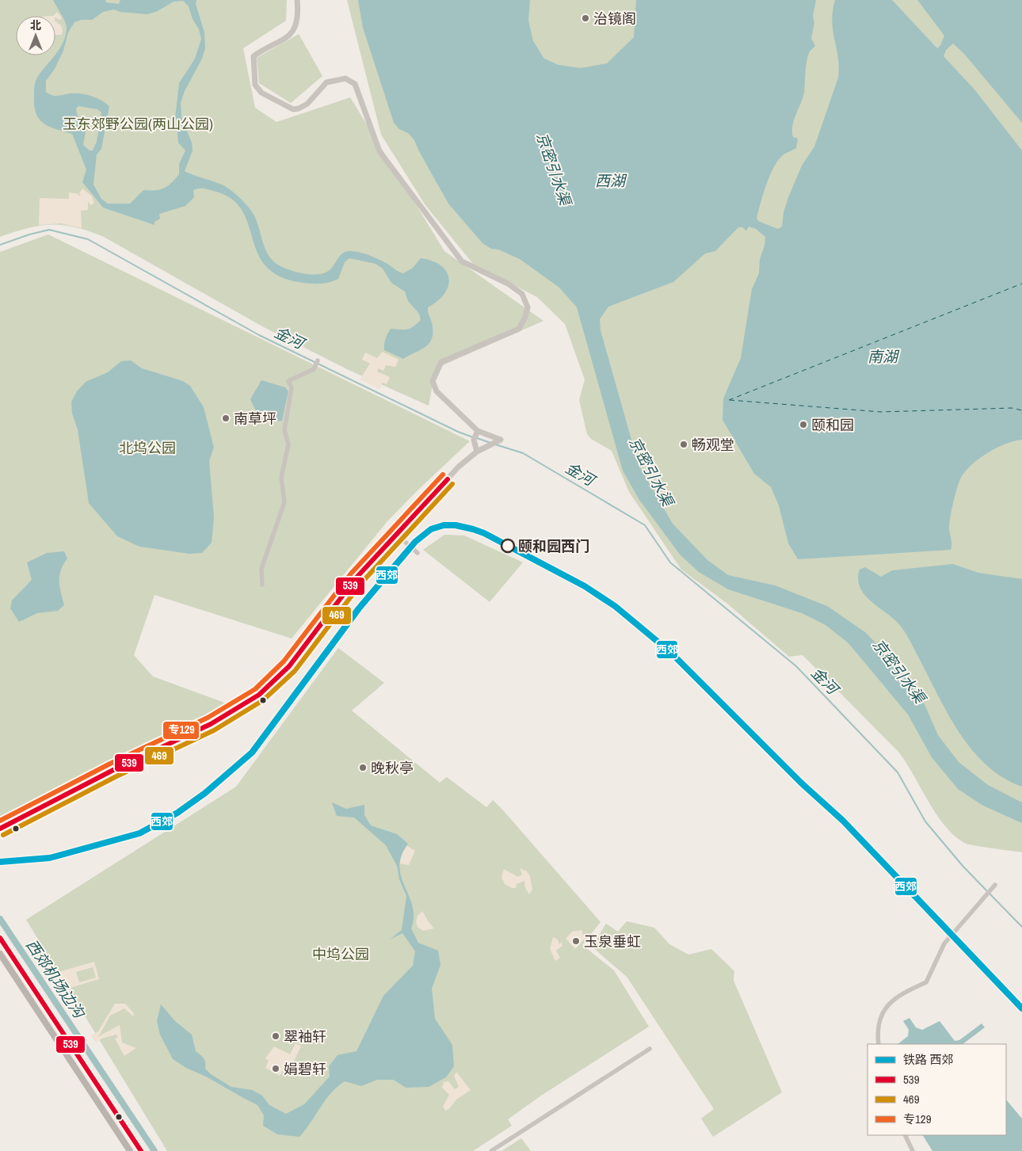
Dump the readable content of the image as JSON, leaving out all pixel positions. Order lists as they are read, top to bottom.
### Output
{
  "water": [
    "京密引水渠",
    "西湖",
    "金河",
    "南湖",
    "西郊机场边沟"
  ],
  "parks": ["玉东郊野公园(两山公园)", "北坞公园", "中坞公园"],
  "places": [
    "治镜阁",
    "南草坪",
    "颐和园",
    "畅观堂",
    "颐和园西门",
    "晚秋亭",
    "玉泉垂虹",
    "翠袖轩",
    "娟碧轩"
  ],
  "lines": [
    "transit line 专129",
    "transit line 539",
    "transit line 469",
    "rail line 西郊"
  ],
  "legend": [
    "铁路 西郊",
    "539",
    "469",
    "专129"
  ],
  "north": "top"
}
